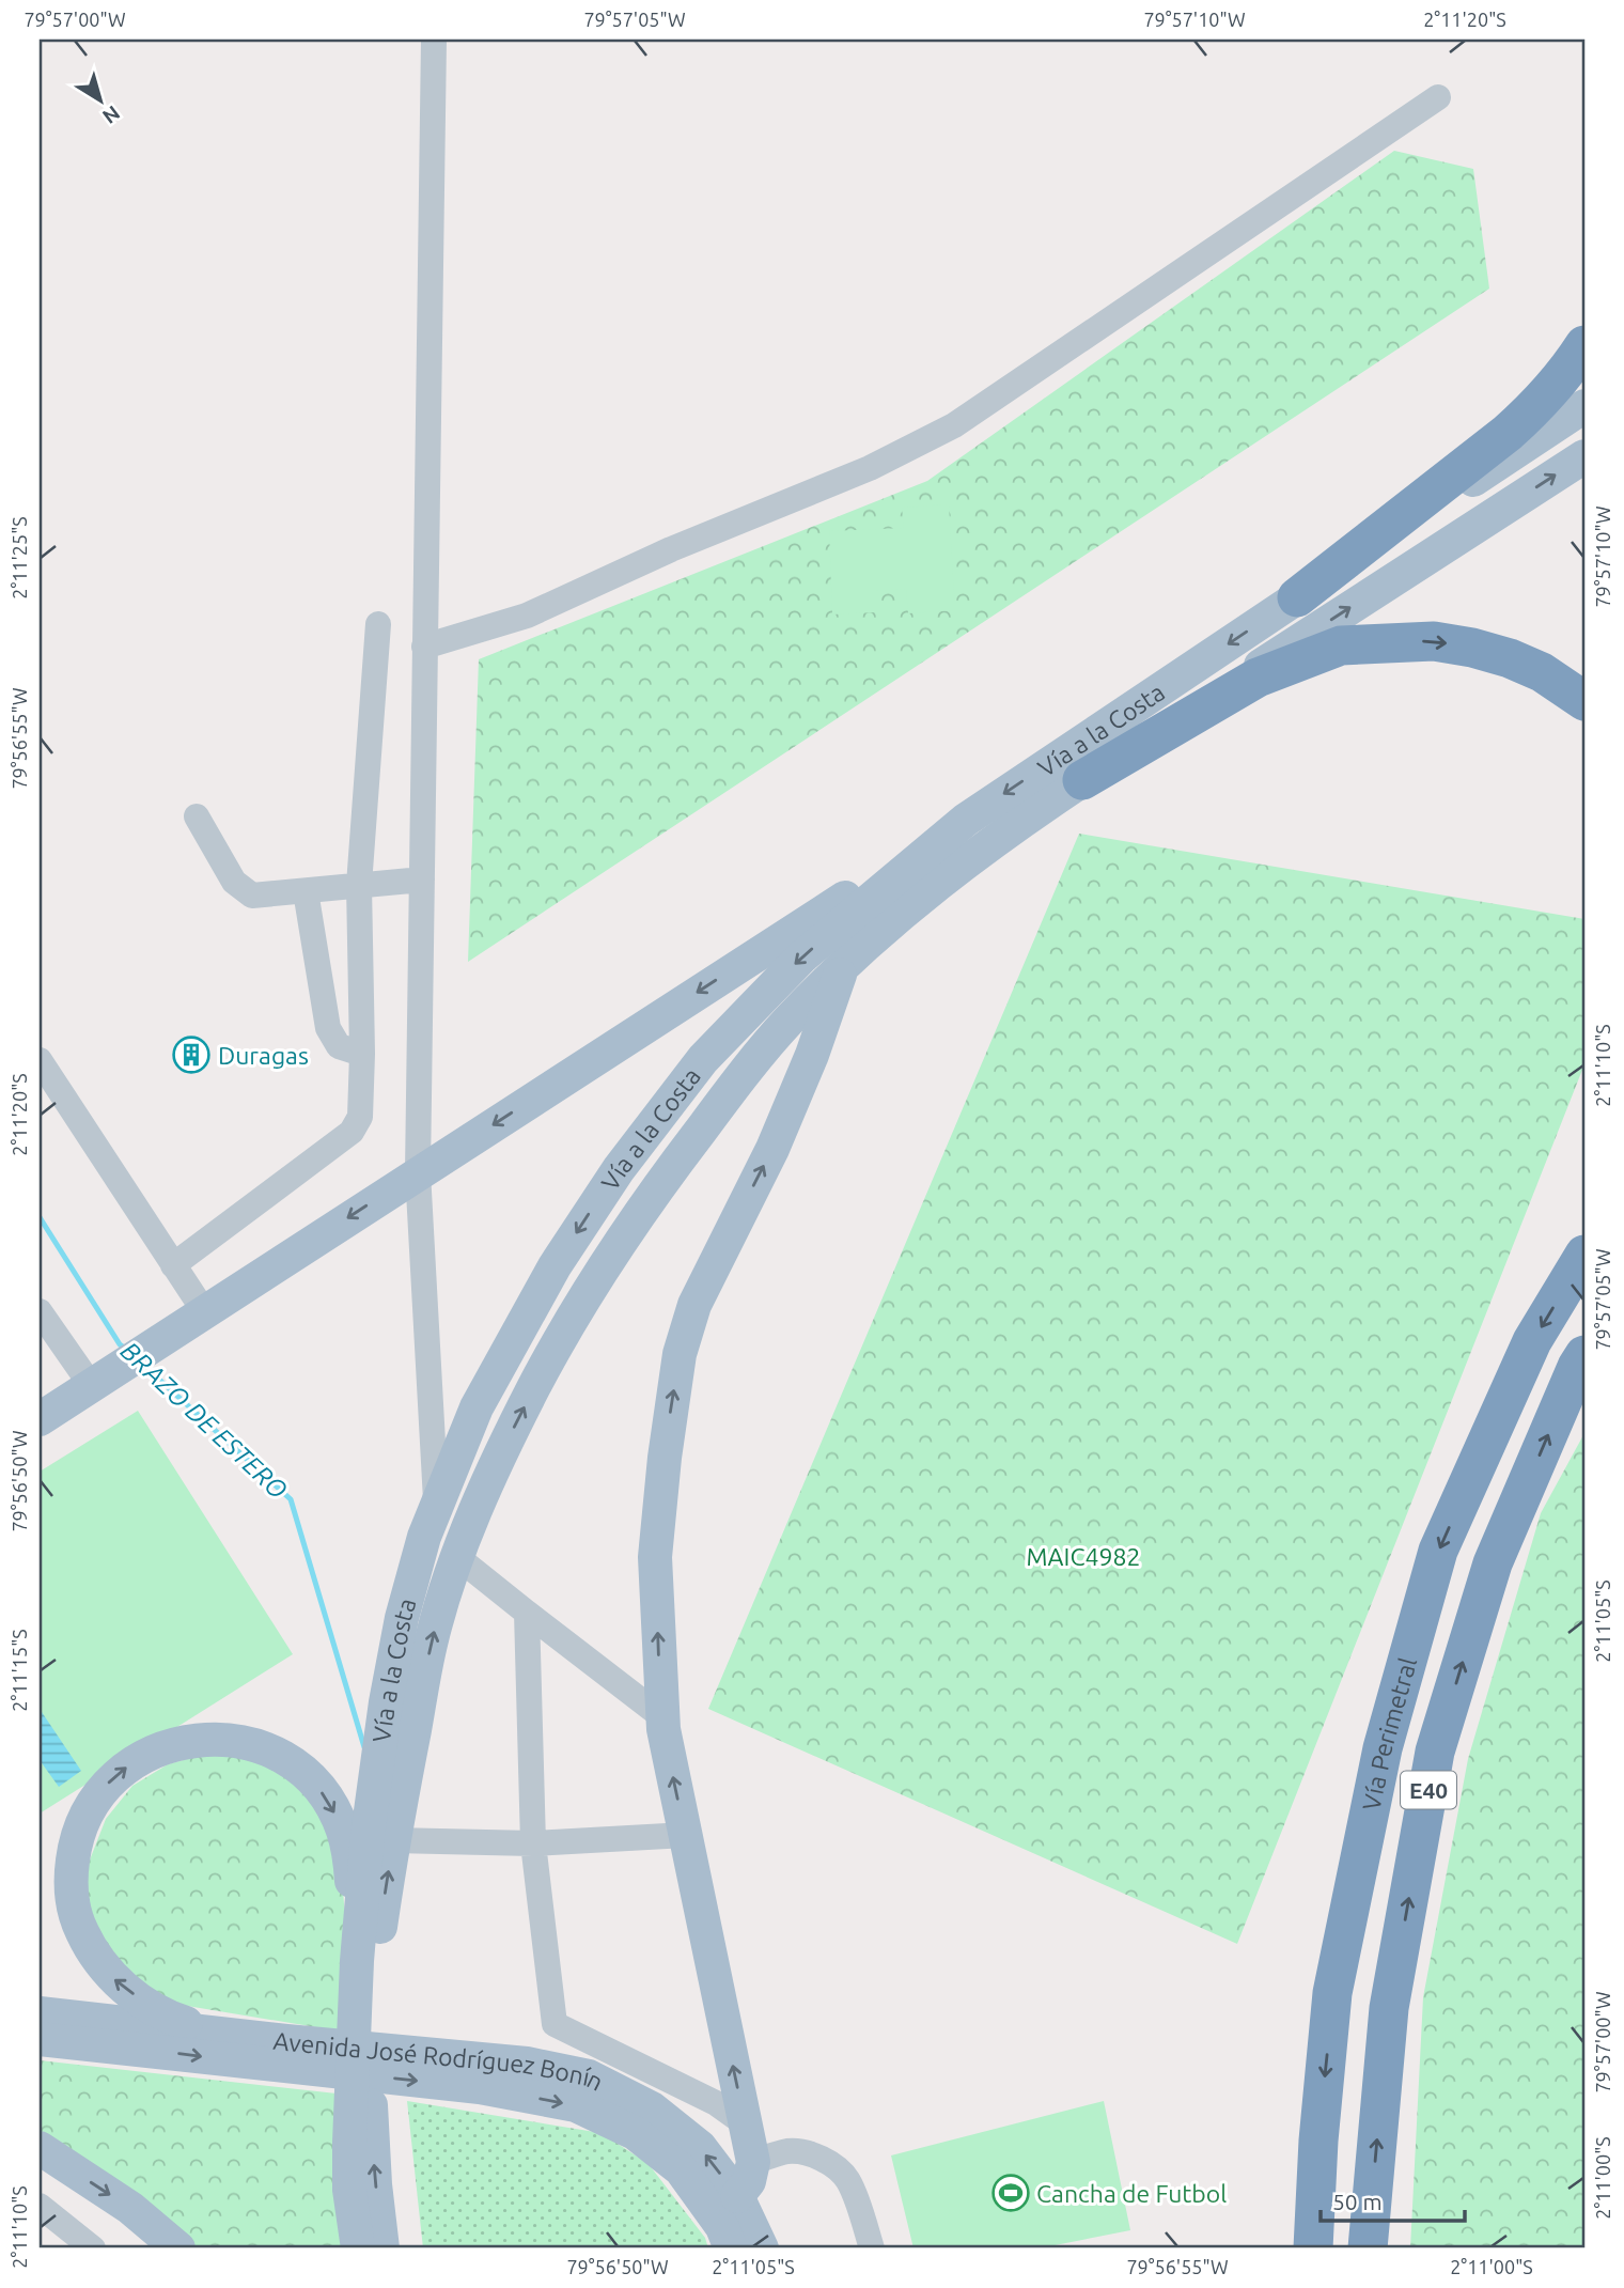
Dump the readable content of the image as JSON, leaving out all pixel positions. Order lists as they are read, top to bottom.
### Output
{
  "streets": {
    "highway": ["Vía Perimetral", "E40"],
    "main road": ["Vía a la Costa", "Avenida José Rodríguez Bonín"]
  },
  "water": ["BRAZO DE ESTERO"],
  "parks": ["MAIC4982"],
  "places": {
    "building": ["Duragas"],
    "sports": ["Cancha de Futbol"]
  },
  "scale_bar": "50 m",
  "north": "bottom right",
  "coordinates": [
    "79°57'00\"W",
    "79°57'05\"W",
    "79°57'10\"W",
    "2°11'20\"S",
    "2°11'25\"S",
    "79°56'55\"W",
    "2°11'10\"S",
    "79°56'50\"W",
    "2°11'05\"S",
    "2°11'15\"S",
    "2°11'00\"S"
  ]
}
